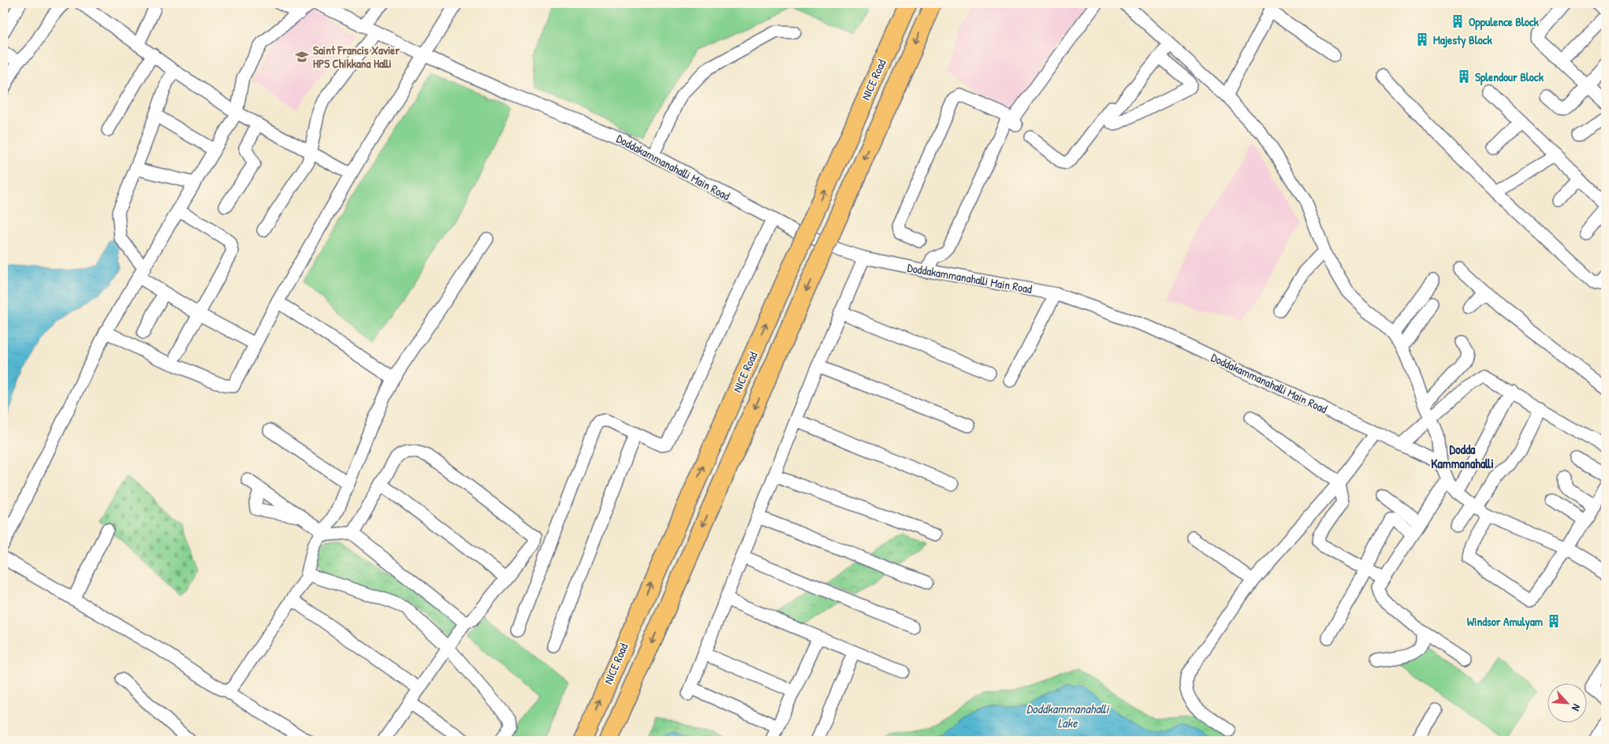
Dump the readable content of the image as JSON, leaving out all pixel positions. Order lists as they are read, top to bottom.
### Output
{
  "streets": {
    "highway": ["NICE Road"],
    "street": ["Doddakammanahalli Main Road"]
  },
  "districts": ["Dodda Kammanahalli"],
  "water": ["Doddkammanahalli Lake"],
  "places": {
    "building": [
      "Oppulence Block",
      "Majesty Block",
      "Splendour Block",
      "Windsor Amulyam"
    ],
    "school or university": ["Saint Francis Xavier HPS Chikkana Halli"]
  },
  "north": "bottom right"
}
